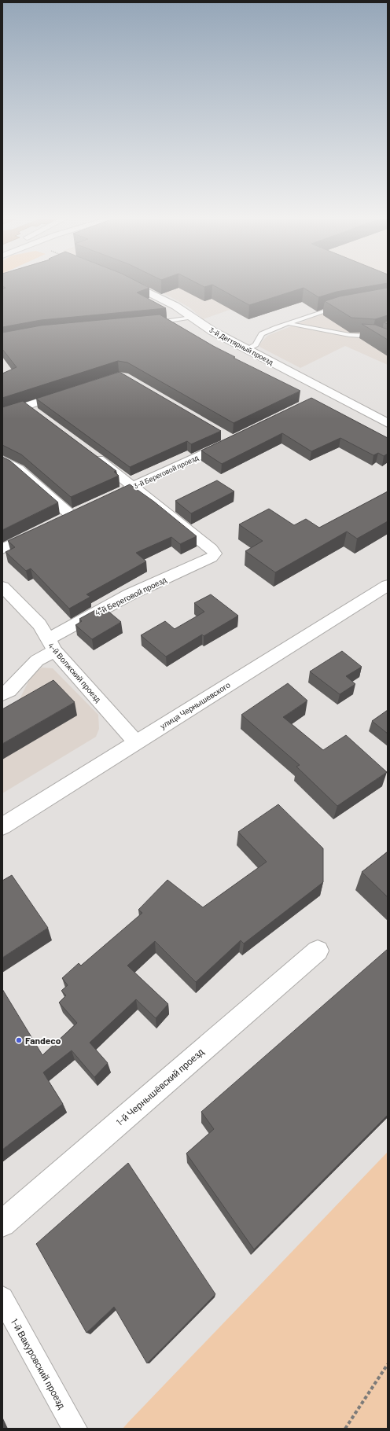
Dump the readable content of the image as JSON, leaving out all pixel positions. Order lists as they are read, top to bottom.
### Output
{
  "streets": {
    "street": [
      "3-й Дегтярный проезд",
      "3-й Береговой проезд",
      "4-й Береговой проезд",
      "4-й Волжский проезд",
      "улица Чернышевского",
      "1-й Чернышёвский проезд",
      "1-й Вакуровский проезд"
    ]
  },
  "crossings": [
    ["3-й Береговой проезд", "4-й Береговой проезд"],
    ["4-й Береговой проезд", "4-й Волжский проезд"],
    ["4-й Волжский проезд", "улица Чернышевского"]
  ],
  "places": ["Fandeco"]
}
